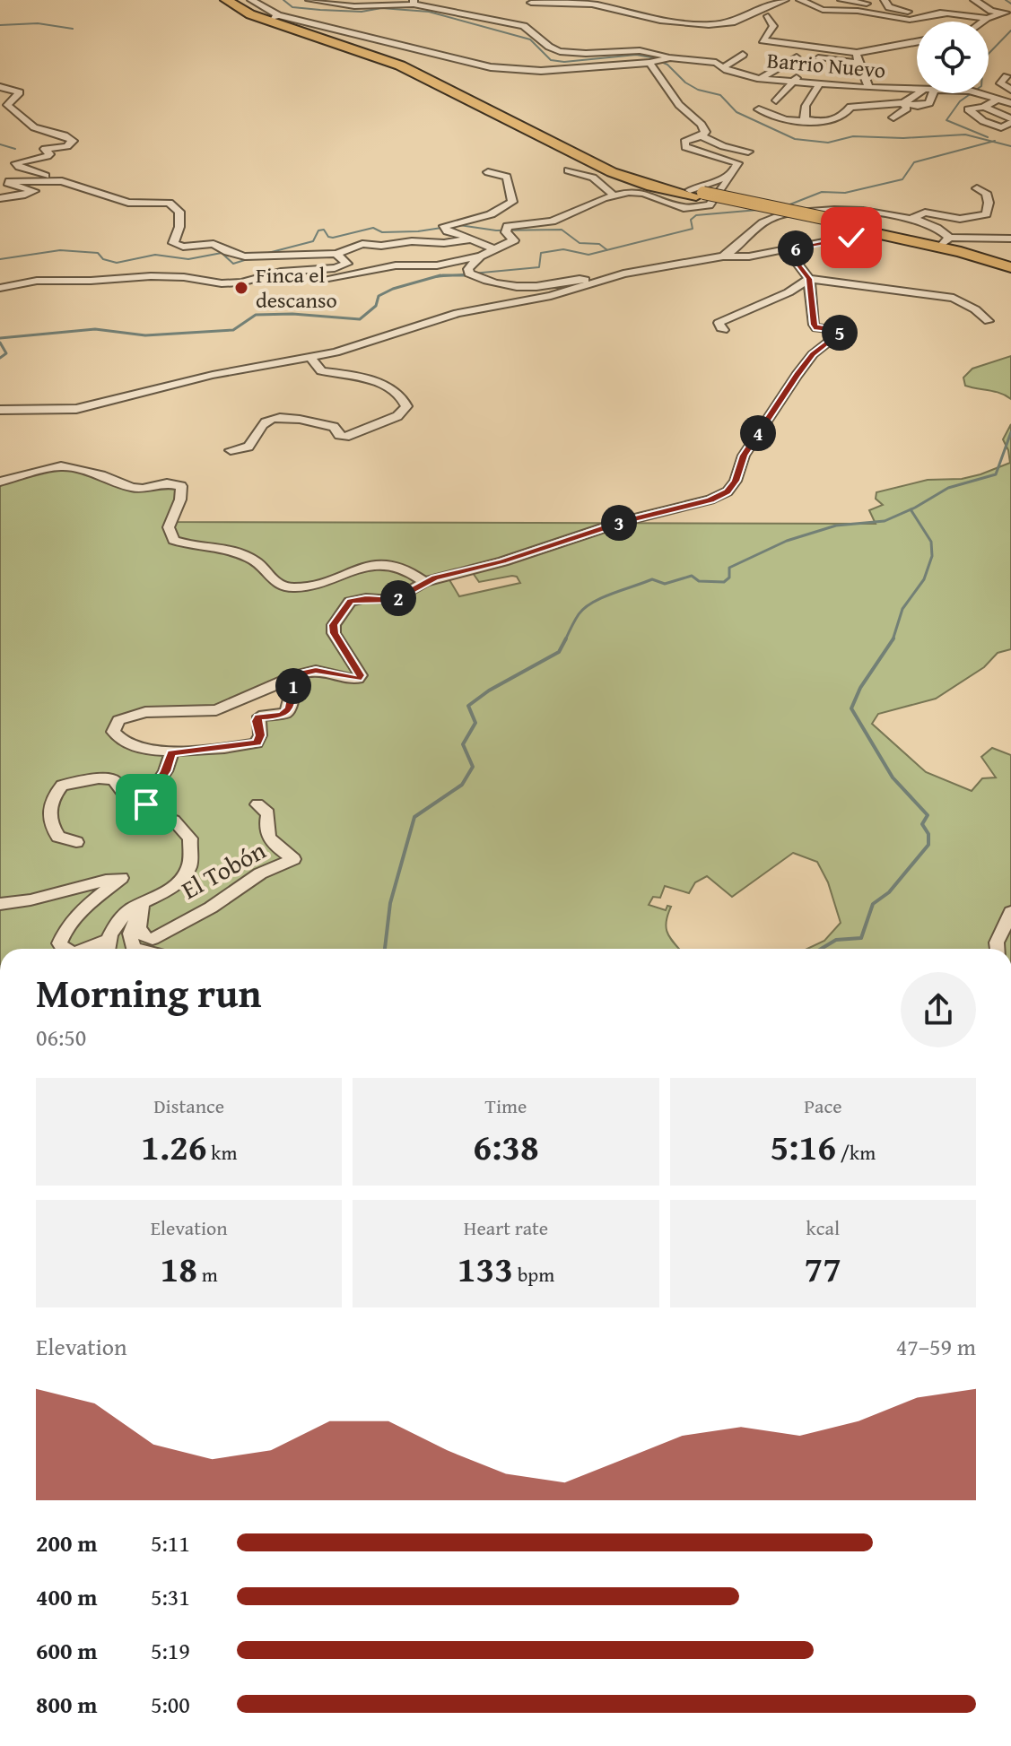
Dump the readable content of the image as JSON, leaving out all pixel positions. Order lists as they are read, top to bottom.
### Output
{
  "streets": {
    "street": ["Barrio Nuevo", "El Tobón"]
  },
  "places": ["Finca el descanso"],
  "page": {
    "pins": [
      "6",
      "5",
      "4",
      "3",
      "2",
      "1"
    ],
    "heading": ["Morning run", "06:50"],
    "stats": [
      ["Distance", "1.26 km"],
      ["Time", "6:38"],
      ["Pace", "5:16 /km"],
      ["Elevation", "18 m"],
      ["Heart rate", "133 bpm"],
      ["kcal", "77"]
    ],
    "chart": ["Elevation", "47–59 m"],
    "list": [
      {
        "name": "200 m",
        "note": "5:11"
      },
      {
        "name": "400 m",
        "note": "5:31"
      },
      {
        "name": "600 m",
        "note": "5:19"
      },
      {
        "name": "800 m",
        "note": "5:00"
      }
    ]
  }
}
